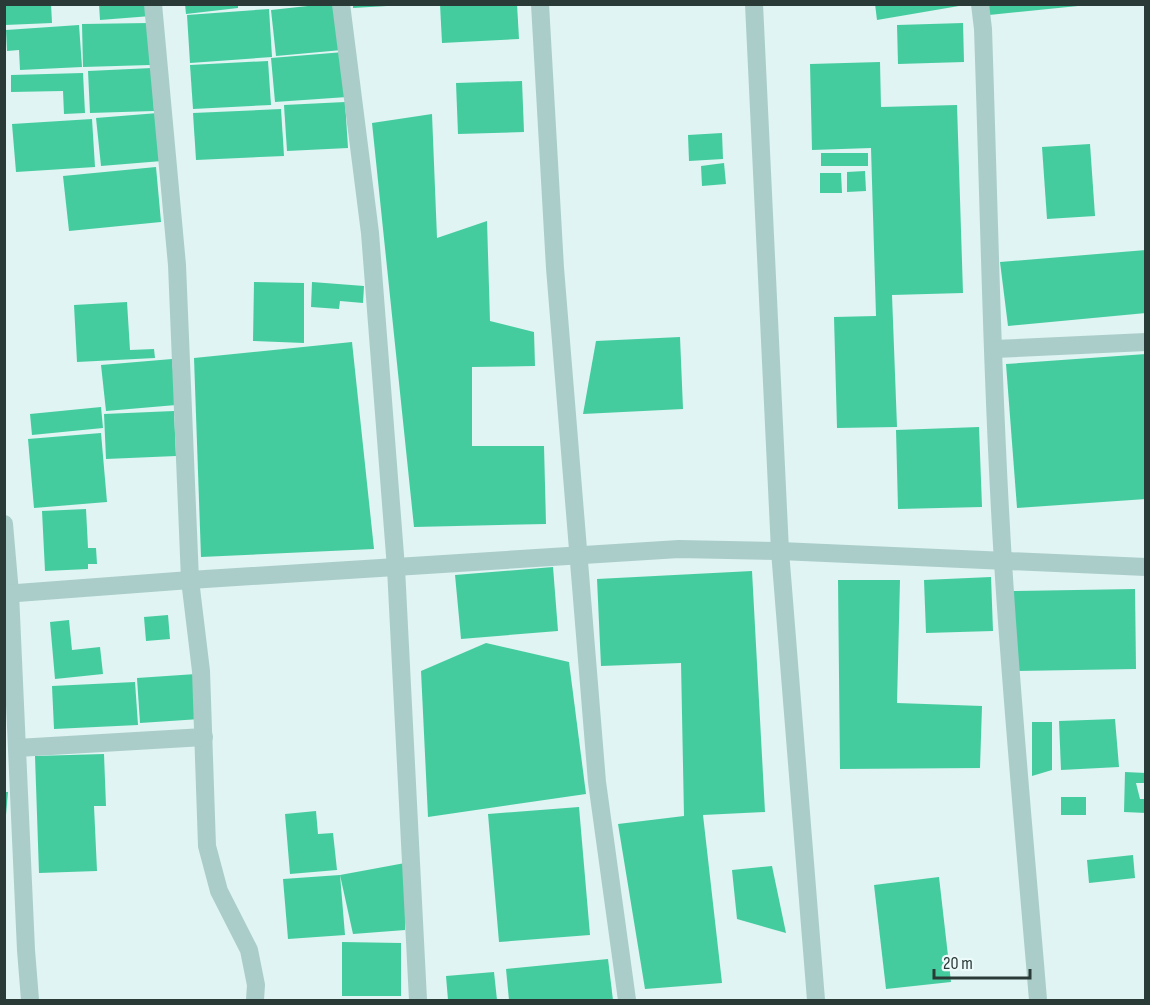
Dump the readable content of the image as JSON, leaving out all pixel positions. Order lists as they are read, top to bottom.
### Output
{
  "scale_bar": "20 m"
}
